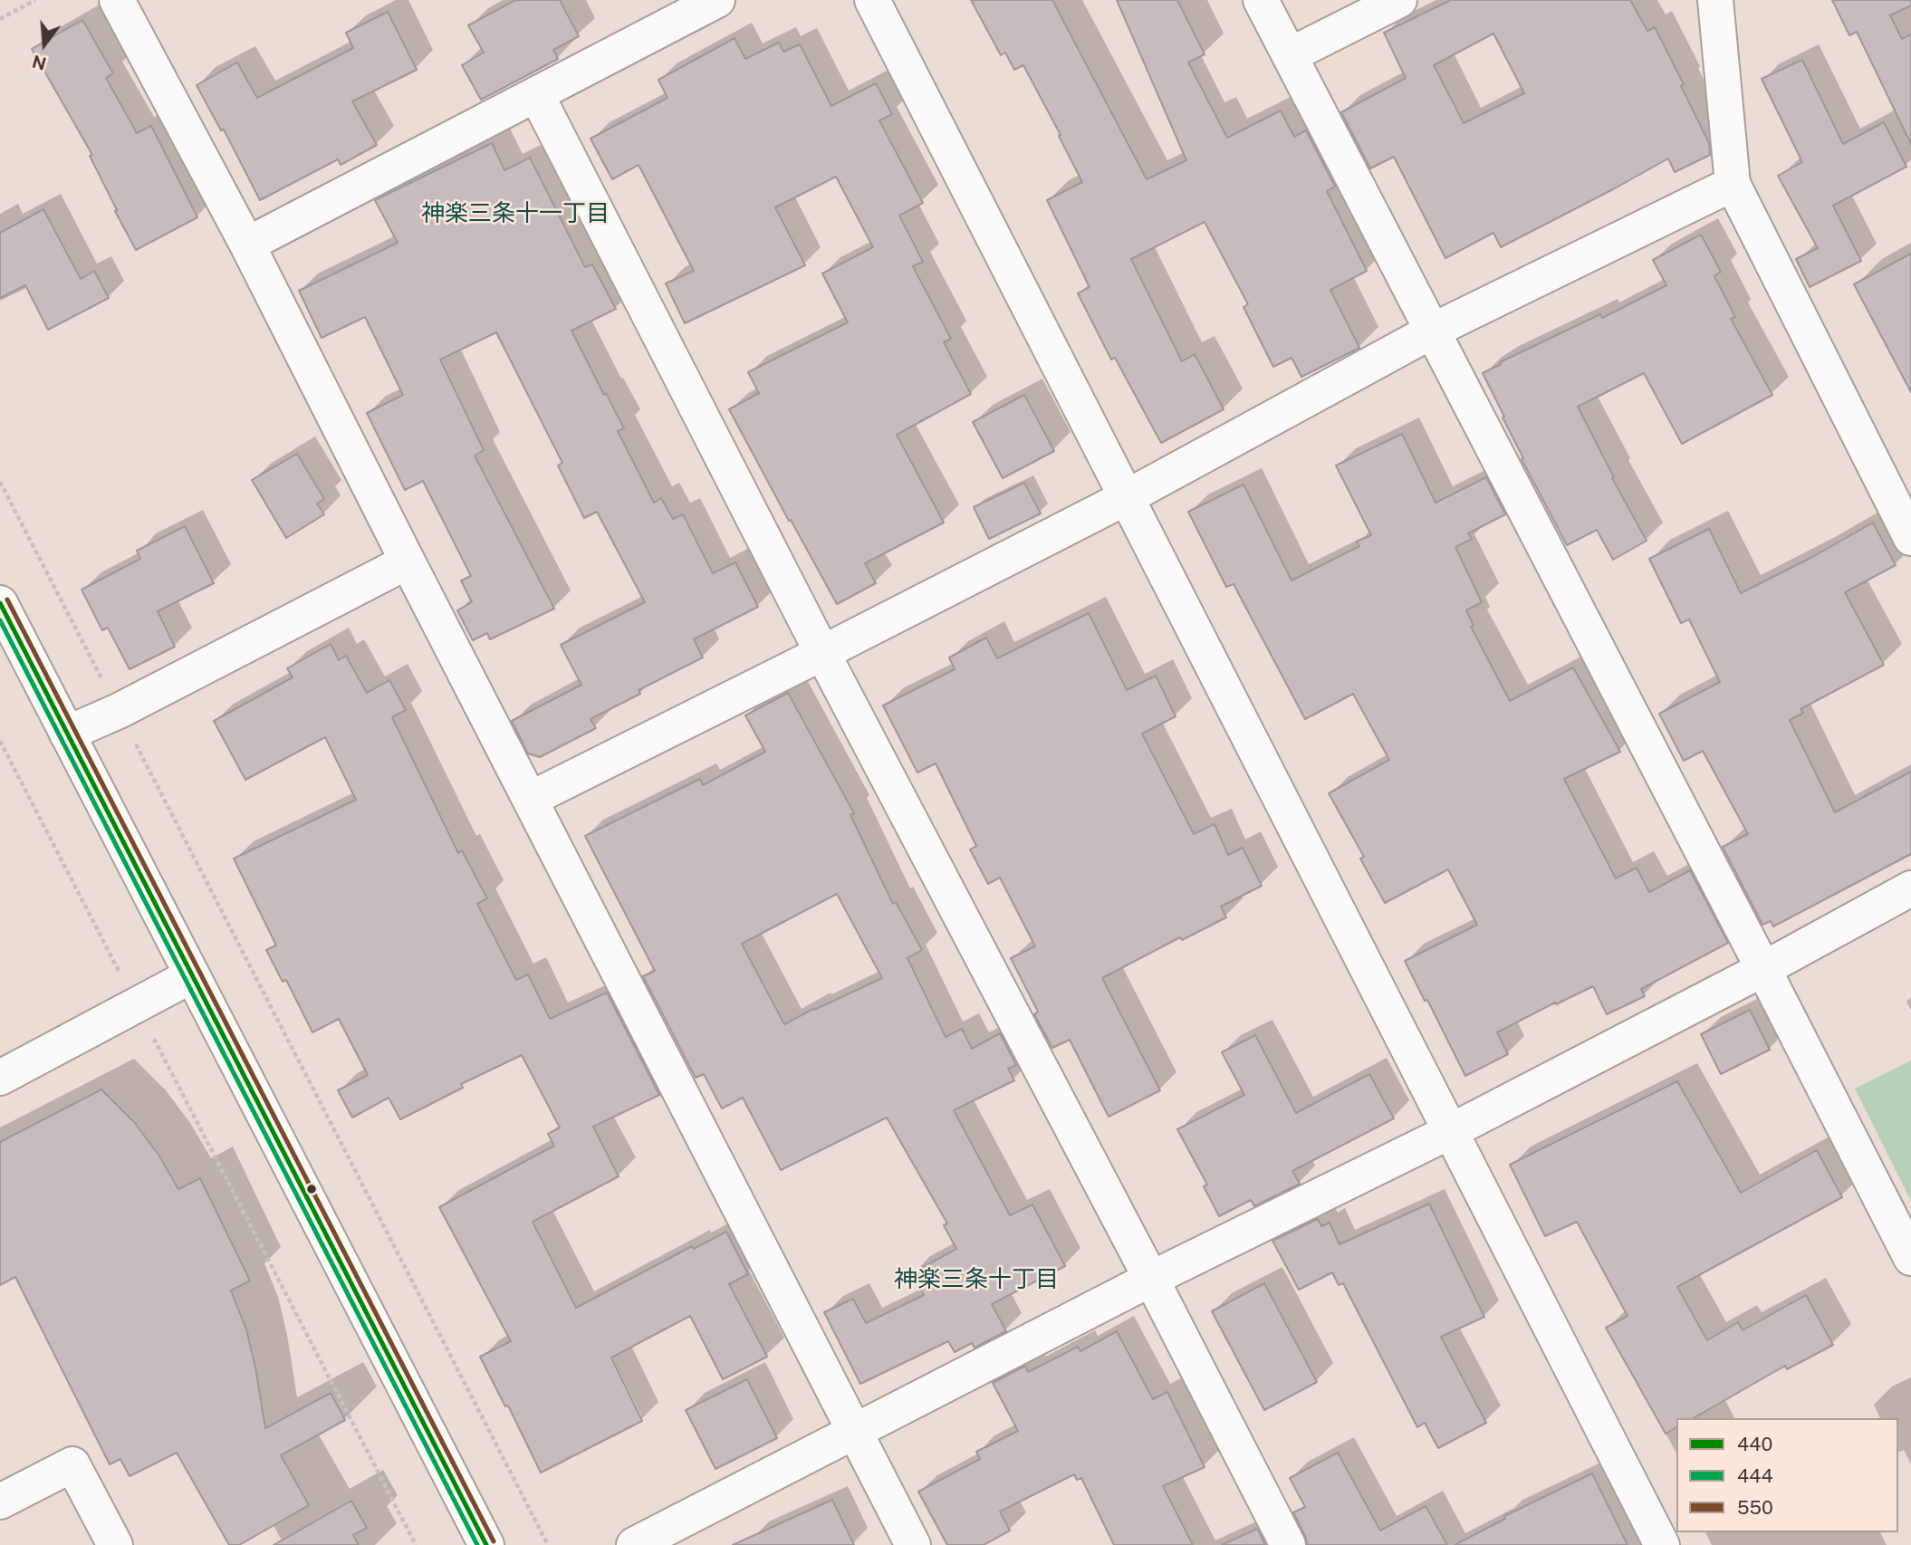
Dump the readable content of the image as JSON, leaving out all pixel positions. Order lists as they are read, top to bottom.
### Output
{
  "districts": ["神楽三条十一丁目", "神楽三条十丁目"],
  "lines": ["transit line 550", "transit line 440", "transit line 444"],
  "legend": ["440", "444", "550"],
  "north": "bottom"
}
